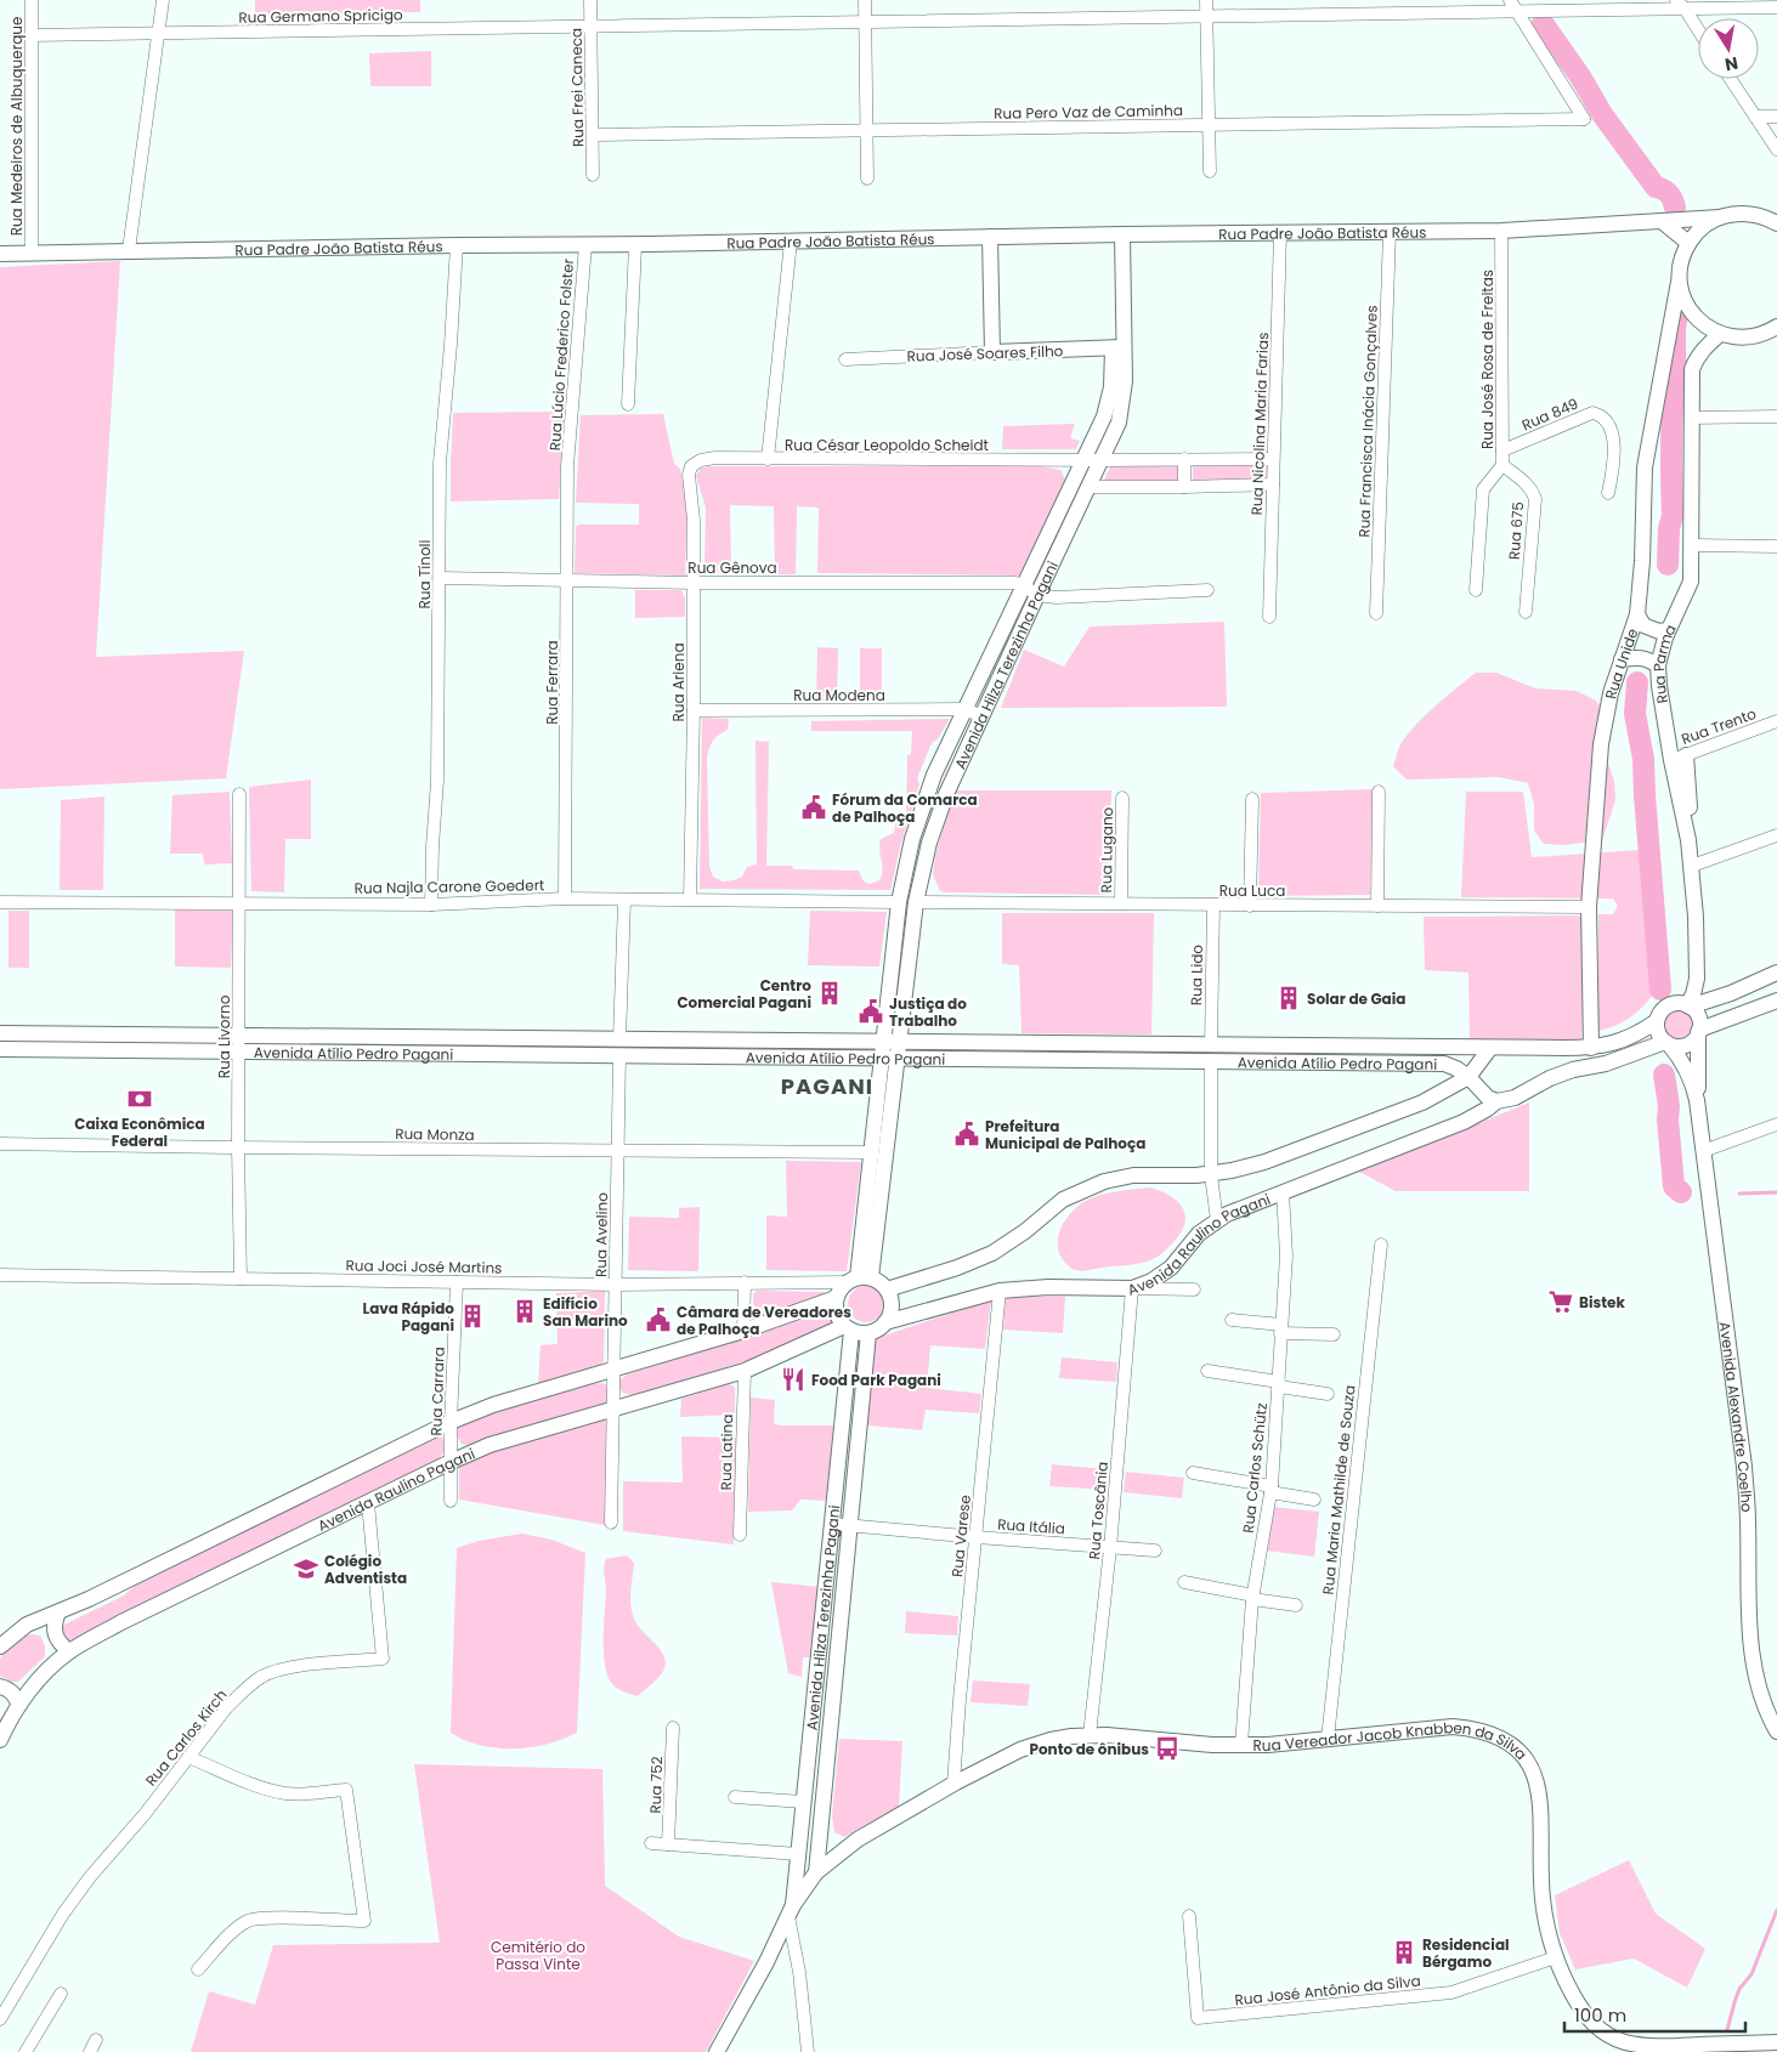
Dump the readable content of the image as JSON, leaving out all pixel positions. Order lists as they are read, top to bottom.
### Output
{
  "streets": {
    "main road": [
      "Rua Padre João Batista Réus",
      "Rua José Soares Filho",
      "Avenida Hilza Terezinha Pagani",
      "Rua Unide",
      "Rua Parma",
      "Avenida Atílio Pedro Pagani",
      "Avenida Raulino Pagani",
      "Avenida Alexandre Coelho",
      "Rua Vereador Jacob Knabben da Silva"
    ],
    "street": [
      "Rua Germano Spricigo",
      "Rua Frei Caneca",
      "Rua Pero Vaz de Caminha",
      "Rua Medeiros de Albuquerque",
      "Rua Lúcio Frederico Folster",
      "Rua José Rosa de Freitas",
      "Rua 849",
      "Rua Francisca Inácia Gonçalves",
      "Rua Nicolina Maria Farias",
      "Rua César Leopoldo Scheidt",
      "Rua 675",
      "Rua Gênova",
      "Rua Tínoli",
      "Rua Ferrara",
      "Rua Ariena",
      "Rua Modena",
      "Rua Trento",
      "Rua Lugano",
      "Rua Najla Carone Goedert",
      "Rua Luca",
      "Rua Lido",
      "Rua Livorno",
      "Rua Monza",
      "Rua Avelino",
      "Rua Joci José Martins",
      "Rua Carrara",
      "Rua Latina",
      "Rua Carlos Schütz",
      "Rua Maria Mathilde de Souza",
      "Rua Toscânia",
      "Rua Itália",
      "Rua Varese",
      "Rua Carlos Kirch",
      "Rua 752",
      "Rua José Antônio da Silva"
    ]
  },
  "crossings": [
    ["Rua Germano Spricigo", "Rua Frei Caneca"],
    ["Rua Germano Spricigo", "Rua Pero Vaz de Caminha"],
    ["Rua Germano Spricigo", "Rua Medeiros de Albuquerque"],
    ["Rua Frei Caneca", "Rua Pero Vaz de Caminha"],
    ["Rua Medeiros de Albuquerque", "Rua Padre João Batista Réus"],
    ["Rua Padre João Batista Réus", "Rua Lúcio Frederico Folster"],
    ["Rua Padre João Batista Réus", "Rua José Rosa de Freitas"],
    ["Rua Padre João Batista Réus", "Rua Francisca Inácia Gonçalves"],
    ["Rua Padre João Batista Réus", "Rua Nicolina Maria Farias"],
    ["Rua Padre João Batista Réus", "Rua Tínoli"],
    ["Rua José Soares Filho", "Avenida Hilza Terezinha Pagani"],
    ["Rua Lúcio Frederico Folster", "Rua Ferrara"],
    ["Rua José Rosa de Freitas", "Rua 849"],
    ["Rua José Rosa de Freitas", "Rua 675"],
    ["Rua Nicolina Maria Farias", "Rua César Leopoldo Scheidt"],
    ["Rua César Leopoldo Scheidt", "Avenida Hilza Terezinha Pagani"],
    ["Rua César Leopoldo Scheidt", "Rua Ariena"],
    ["Rua Gênova", "Rua Tínoli"],
    ["Rua Gênova", "Avenida Hilza Terezinha Pagani"],
    ["Rua Gênova", "Rua Ferrara"],
    ["Rua Gênova", "Rua Ariena"],
    ["Rua Tínoli", "Rua Najla Carone Goedert"],
    ["Avenida Hilza Terezinha Pagani", "Rua Modena"],
    ["Avenida Hilza Terezinha Pagani", "Rua Najla Carone Goedert"],
    ["Avenida Hilza Terezinha Pagani", "Rua Luca"],
    ["Avenida Hilza Terezinha Pagani", "Avenida Atílio Pedro Pagani"],
    ["Avenida Hilza Terezinha Pagani", "Rua Monza"],
    ["Avenida Hilza Terezinha Pagani", "Avenida Raulino Pagani"],
    ["Avenida Hilza Terezinha Pagani", "Rua Joci José Martins"],
    ["Avenida Hilza Terezinha Pagani", "Rua Itália"],
    ["Avenida Hilza Terezinha Pagani", "Rua Vereador Jacob Knabben da Silva"],
    ["Rua Unide", "Rua Luca"],
    ["Rua Unide", "Avenida Atílio Pedro Pagani"],
    ["Rua Parma", "Rua Trento"],
    ["Rua Parma", "Avenida Atílio Pedro Pagani"],
    ["Rua Parma", "Avenida Alexandre Coelho"],
    ["Rua Ferrara", "Rua Najla Carone Goedert"],
    ["Rua Ariena", "Rua Modena"],
    ["Rua Ariena", "Rua Najla Carone Goedert"],
    ["Rua Lugano", "Rua Luca"],
    ["Rua Najla Carone Goedert", "Rua Livorno"],
    ["Rua Luca", "Rua Lido"],
    ["Rua Lido", "Avenida Atílio Pedro Pagani"],
    ["Rua Livorno", "Avenida Atílio Pedro Pagani"],
    ["Rua Livorno", "Rua Monza"],
    ["Rua Livorno", "Rua Joci José Martins"],
    ["Avenida Atílio Pedro Pagani", "Rua Avelino"],
    ["Avenida Atílio Pedro Pagani", "Avenida Raulino Pagani"],
    ["Avenida Atílio Pedro Pagani", "Avenida Alexandre Coelho"],
    ["Rua Monza", "Rua Avelino"],
    ["Rua Avelino", "Avenida Raulino Pagani"],
    ["Rua Avelino", "Rua Joci José Martins"],
    ["Avenida Raulino Pagani", "Rua Joci José Martins"],
    ["Avenida Raulino Pagani", "Rua Carrara"],
    ["Avenida Raulino Pagani", "Rua Latina"],
    ["Avenida Raulino Pagani", "Rua Carlos Schütz"],
    ["Avenida Raulino Pagani", "Rua Toscânia"],
    ["Avenida Raulino Pagani", "Rua Varese"],
    ["Avenida Raulino Pagani", "Rua Carlos Kirch"],
    ["Rua Joci José Martins", "Rua Carrara"],
    ["Rua Carlos Schütz", "Rua Vereador Jacob Knabben da Silva"],
    ["Rua Maria Mathilde de Souza", "Rua Vereador Jacob Knabben da Silva"],
    ["Rua Toscânia", "Rua Itália"],
    ["Rua Toscânia", "Rua Vereador Jacob Knabben da Silva"],
    ["Rua Itália", "Rua Varese"],
    ["Rua Varese", "Rua Vereador Jacob Knabben da Silva"],
    ["Rua Vereador Jacob Knabben da Silva", "Rua José Antônio da Silva"]
  ],
  "districts": ["PAGANI"],
  "parks": ["Cemitério do Passa Vinte"],
  "places": {
    "public building": [
      "Fórum da Comarca de Palhoça",
      "Justiça do Trabalho",
      "Prefeitura Municipal de Palhoça",
      "Câmara de Vereadores de Palhoça"
    ],
    "building": [
      "Centro Comercial Pagani",
      "Solar de Gaia",
      "Edifício San Marino",
      "Lava Rápido Pagani",
      "Residencial Bérgamo"
    ],
    "bank": ["Caixa Econômica Federal"],
    "supermarket": ["Bistek"],
    "restaurant": ["Food Park Pagani"],
    "school or university": ["Colégio Adventista"],
    "bus stop": ["Ponto de ônibus"]
  },
  "scale_bar": "100 m",
  "north": "bottom"
}
